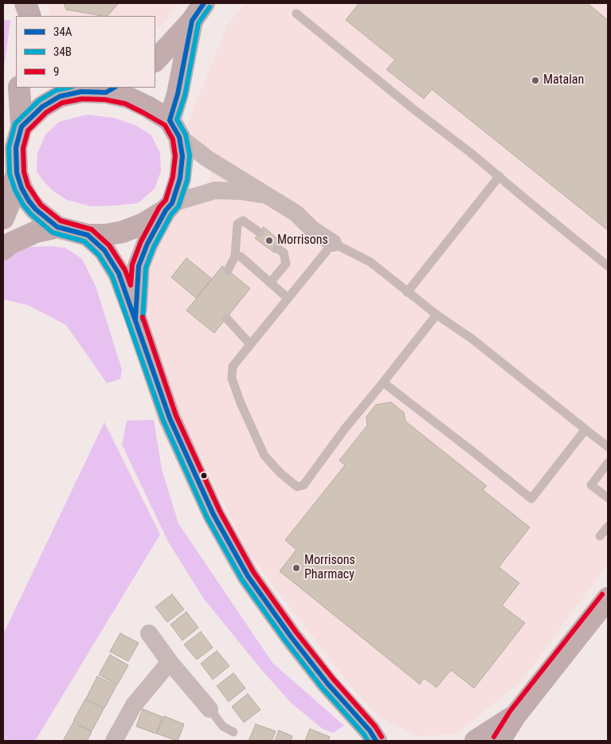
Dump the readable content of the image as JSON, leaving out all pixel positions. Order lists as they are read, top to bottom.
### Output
{
  "places": ["Matalan", "Morrisons", "Morrisons Pharmacy"],
  "lines": ["transit line 34A", "transit line 34B", "transit line 9"],
  "legend": ["34A", "34B", "9"]
}
